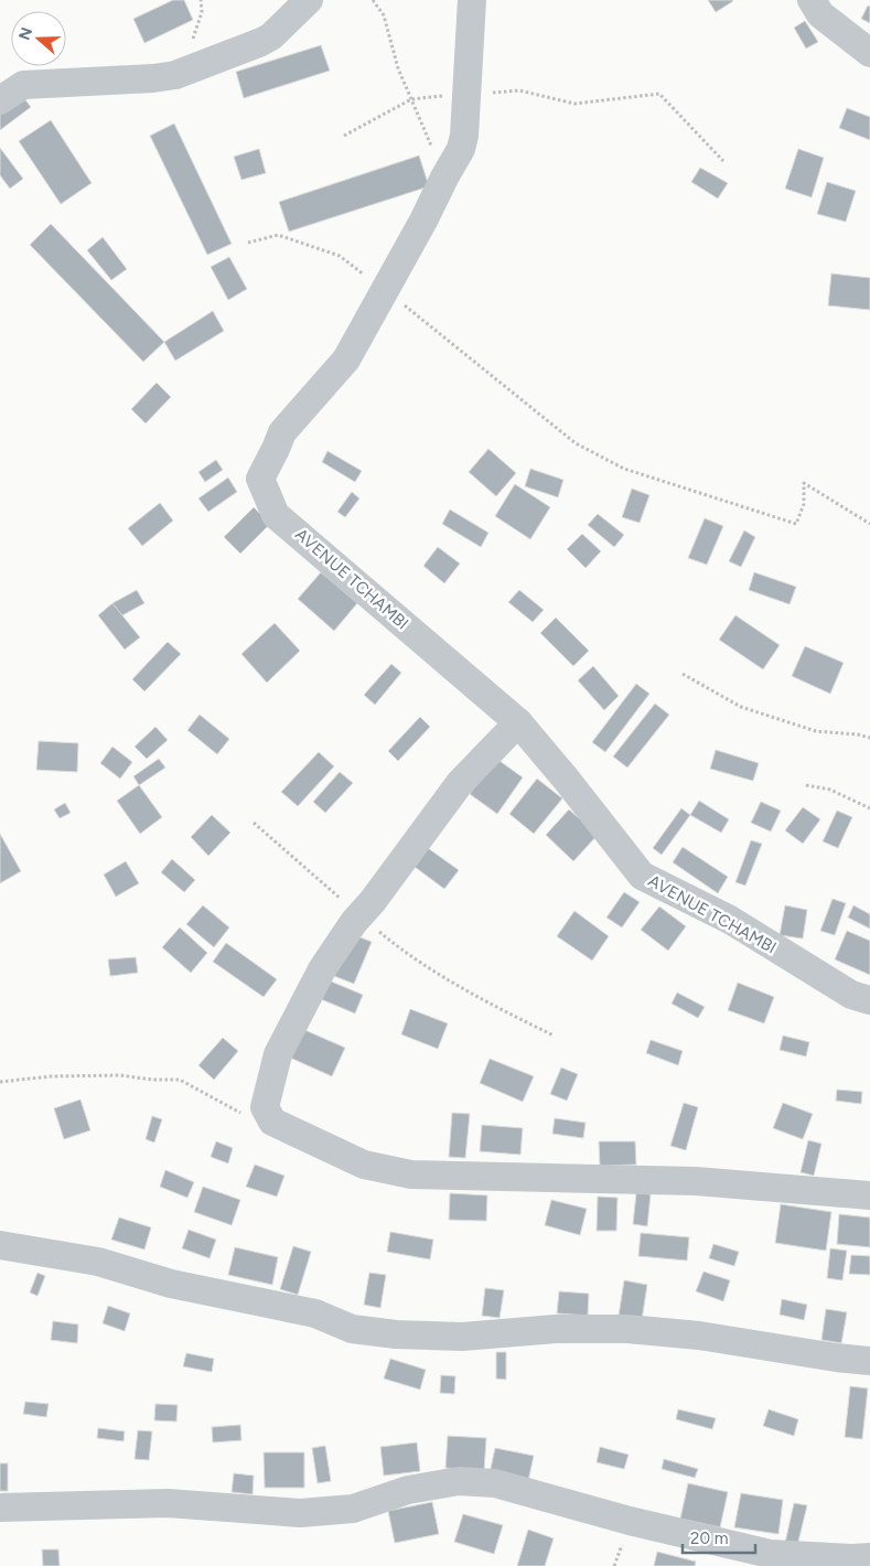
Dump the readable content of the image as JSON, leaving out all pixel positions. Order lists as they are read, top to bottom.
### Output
{
  "streets": {
    "street": ["AVENUE TCHAMBI"]
  },
  "scale_bar": "20 m",
  "north": "left"
}
